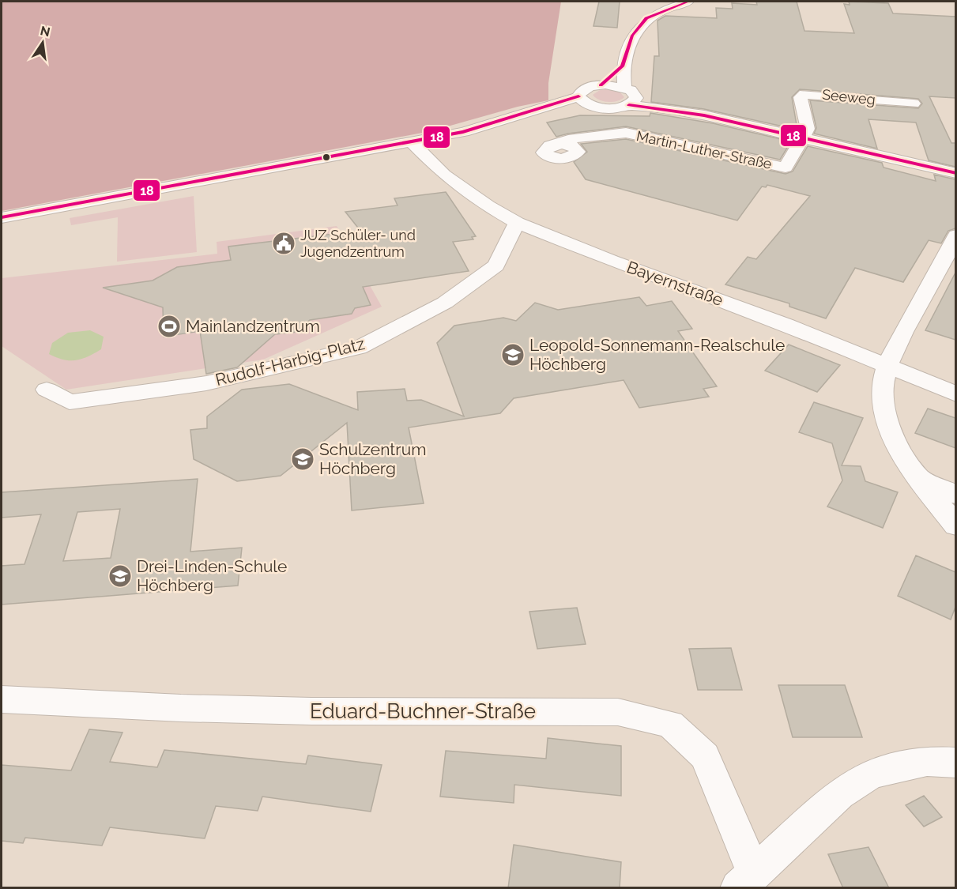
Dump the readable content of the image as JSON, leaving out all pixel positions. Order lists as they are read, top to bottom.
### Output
{
  "streets": {
    "street": [
      "Seeweg",
      "Martin-Luther-Straße",
      "Bayernstraße",
      "Rudolf-Harbig-Platz",
      "Eduard-Buchner-Straße"
    ]
  },
  "crossings": [
    ["Seeweg", "Martin-Luther-Straße"],
    ["Bayernstraße", "Rudolf-Harbig-Platz"]
  ],
  "places": {
    "public building": ["JUZ Schüler- und Jugendzentrum"],
    "sports": ["Mainlandzentrum"],
    "school or university": ["Leopold-Sonnemann-Realschule Höchberg", "Schulzentrum Höchberg", "Drei-Linden-Schule Höchberg"]
  },
  "lines": ["transit line 18"],
  "north": "top"
}
